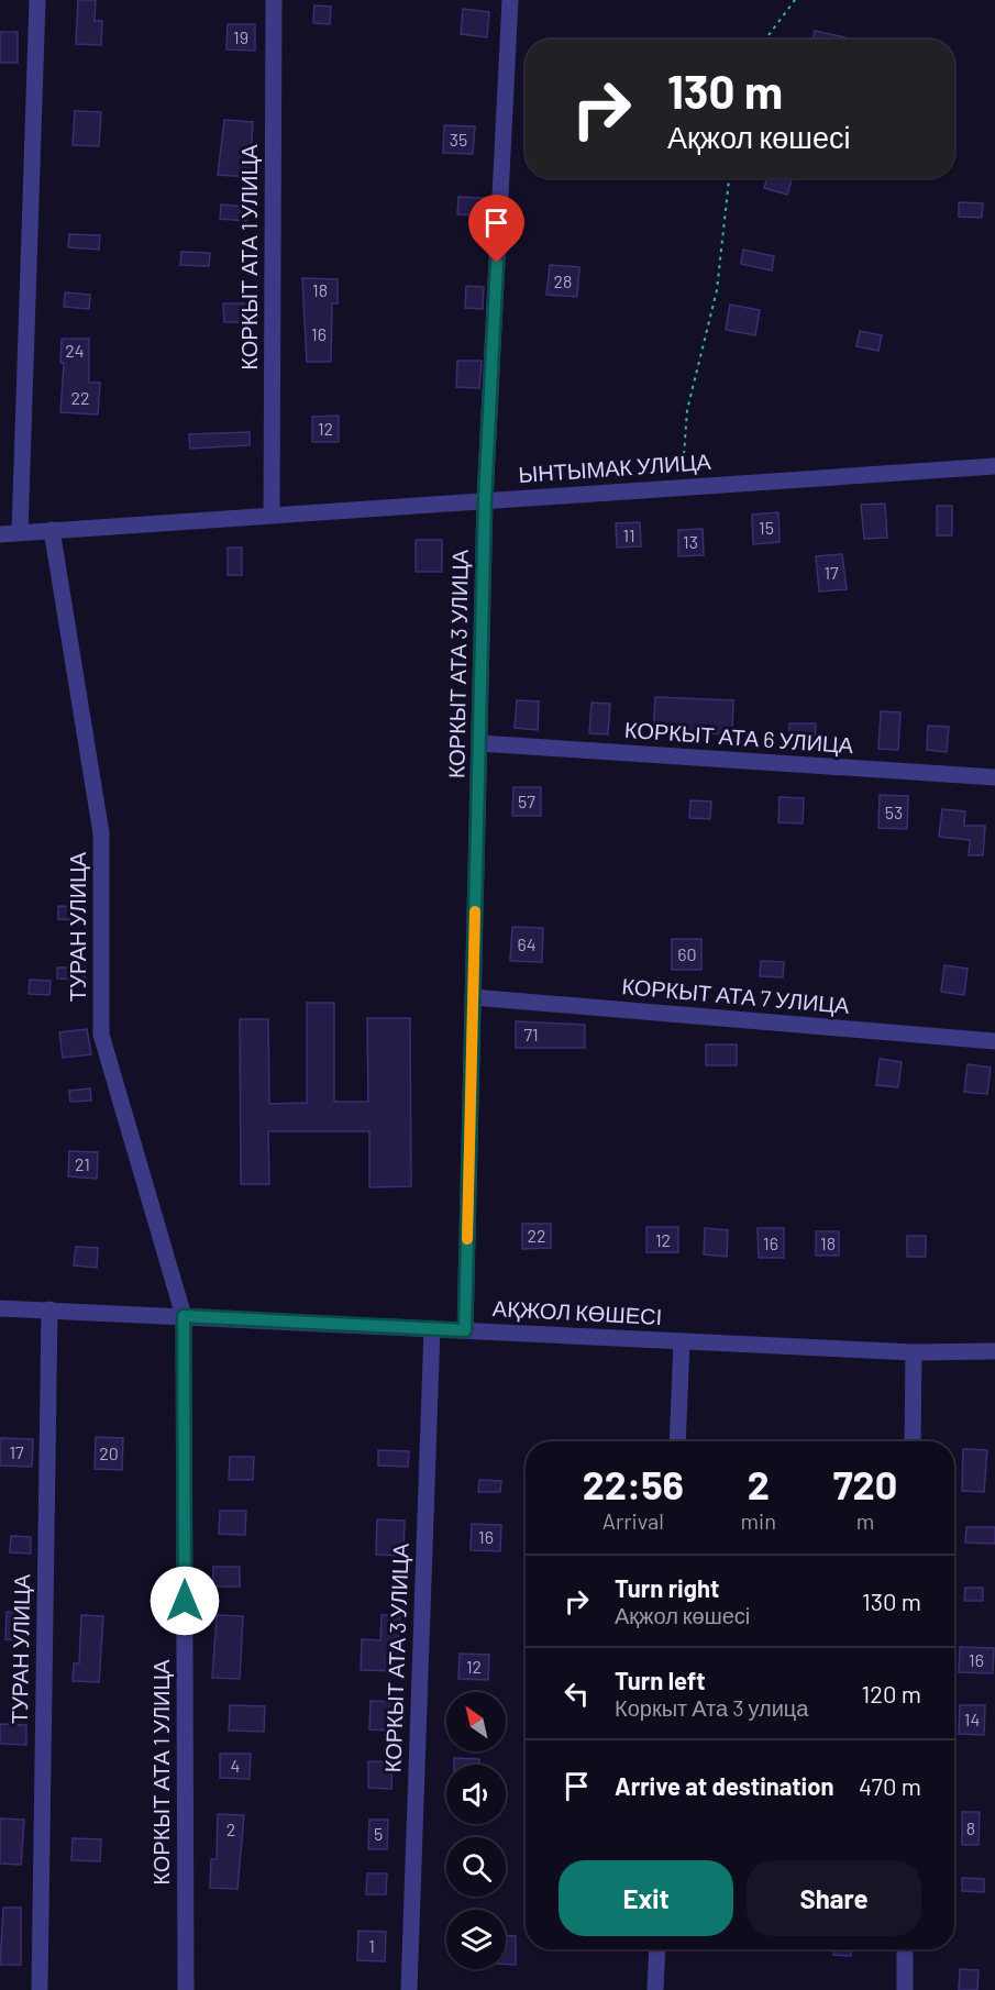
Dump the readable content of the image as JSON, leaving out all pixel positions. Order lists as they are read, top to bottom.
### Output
{
  "streets": {
    "street": [
      "КОРКЫТ АТА 1 УЛИЦА",
      "ЫНТЫМАК УЛИЦА",
      "КОРКЫТ АТА 3 УЛИЦА",
      "КОРКЫТ АТА 6 УЛИЦА",
      "ТУРАН УЛИЦА",
      "КОРКЫТ АТА 7 УЛИЦА",
      "АҚЖОЛ КӨШЕСІ"
    ]
  },
  "crossings": [
    ["КОРКЫТ АТА 1 УЛИЦА", "ЫНТЫМАК УЛИЦА"],
    ["КОРКЫТ АТА 1 УЛИЦА", "ТУРАН УЛИЦА"],
    ["КОРКЫТ АТА 1 УЛИЦА", "АҚЖОЛ КӨШЕСІ"],
    ["ЫНТЫМАК УЛИЦА", "КОРКЫТ АТА 3 УЛИЦА"],
    ["ЫНТЫМАК УЛИЦА", "ТУРАН УЛИЦА"],
    ["КОРКЫТ АТА 3 УЛИЦА", "КОРКЫТ АТА 6 УЛИЦА"],
    ["КОРКЫТ АТА 3 УЛИЦА", "КОРКЫТ АТА 7 УЛИЦА"],
    ["КОРКЫТ АТА 3 УЛИЦА", "АҚЖОЛ КӨШЕСІ"],
    ["ТУРАН УЛИЦА", "АҚЖОЛ КӨШЕСІ"]
  ],
  "house_numbers": [
    "19",
    "35",
    "28",
    "18",
    "16",
    "24",
    "22",
    "12",
    "15",
    "11",
    "13",
    "17",
    "57",
    "53",
    "64",
    "60",
    "71",
    "21",
    "22",
    "12",
    "16",
    "18",
    "17",
    "20",
    "16",
    "16",
    "12",
    "14",
    "4",
    "8",
    "2",
    "5",
    "1"
  ],
  "north": "top left",
  "page": {
    "turn": ["130 m", "Ақжол көшесі"],
    "eta": [
      "22:56",
      "Arrival",
      "2",
      "min",
      "720",
      "m"
    ],
    "list": [
      {
        "name": "Turn right",
        "note": "Ақжол көшесі",
        "value": "130 m"
      },
      {
        "name": "Turn left",
        "note": "Коркыт Ата 3 улица",
        "value": "120 m"
      },
      {
        "name": "Arrive at destination",
        "value": "470 m"
      }
    ],
    "buttons": ["Exit", "Share"]
  }
}
